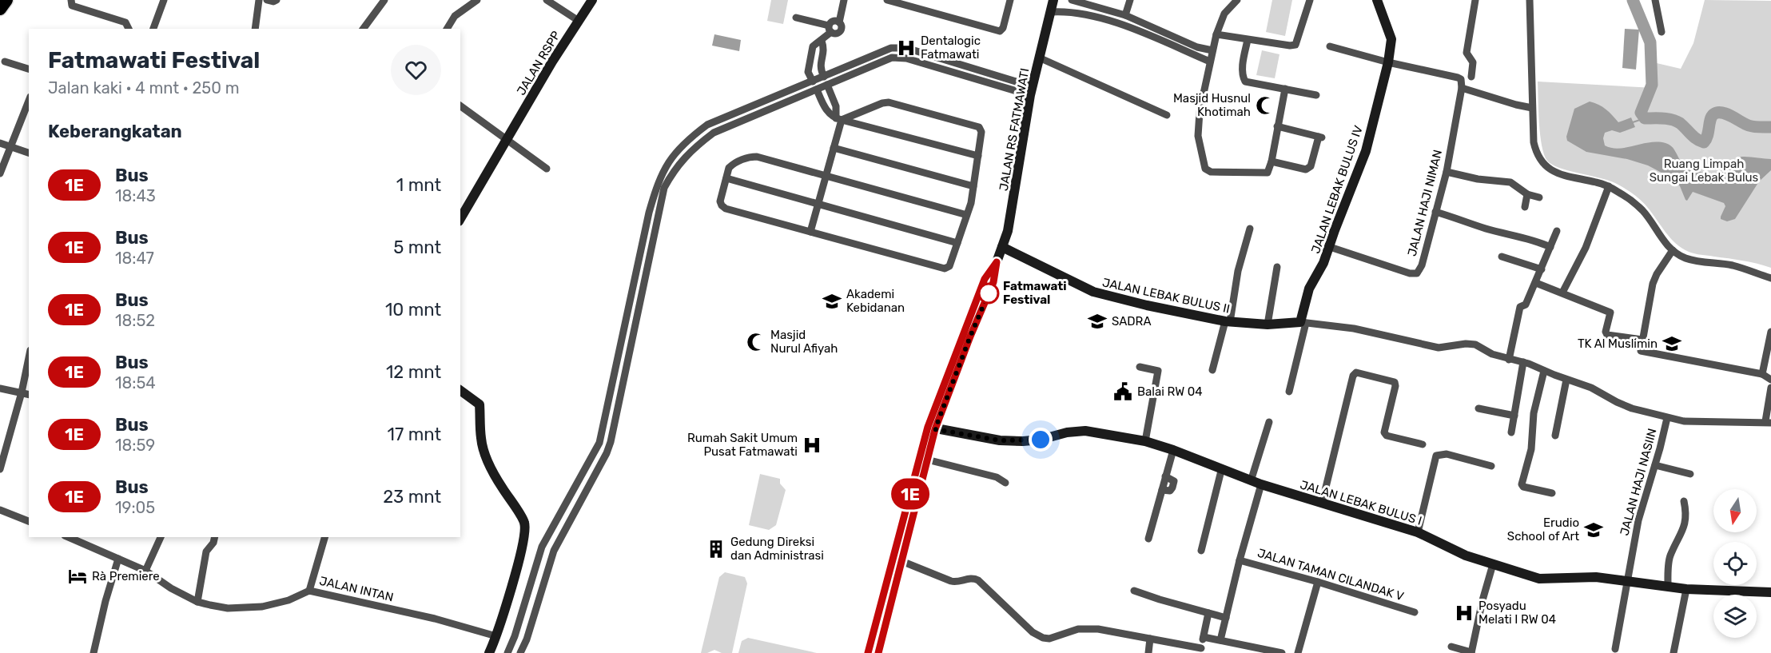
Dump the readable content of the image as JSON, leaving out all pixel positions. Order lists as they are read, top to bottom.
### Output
{
  "streets": {
    "street": [
      "JALAN RSPP",
      "JALAN RS FATMAWATI",
      "JALAN LEBAK BULUS IV",
      "JALAN HAJI NIMAN",
      "JALAN LEBAK BULUS II",
      "JALAN HAJI NASIIN",
      "JALAN LEBAK BULUS I",
      "JALAN TAMAN CILANDAK V",
      "JALAN INTAN"
    ]
  },
  "crossings": [
    ["JALAN RS FATMAWATI", "JALAN LEBAK BULUS II"],
    ["JALAN RS FATMAWATI", "JALAN LEBAK BULUS I"],
    ["JALAN LEBAK BULUS IV", "JALAN HAJI NIMAN"],
    ["JALAN LEBAK BULUS IV", "JALAN LEBAK BULUS II"],
    ["JALAN LEBAK BULUS II", "JALAN HAJI NASIIN"],
    ["JALAN HAJI NASIIN", "JALAN LEBAK BULUS I"]
  ],
  "parks": ["Ruang Limpah Sungai Lebak Bulus"],
  "places": {
    "hospital": ["Dentalogic Fatmawati", "Rumah Sakit Umum Pusat Fatmawati", "Posyadu Melati I RW 04"],
    "mosque": ["Masjid Husnul Khotimah", "Masjid Nurul Afiyah"],
    "other": ["Fatmawati Festival"],
    "school or university": [
      "Akademi Kebidanan",
      "SADRA",
      "TK Al Muslimin",
      "Erudio School of Art"
    ],
    "public building": ["Balai RW 04"],
    "building": ["Gedung Direksi dan Administrasi"],
    "hotel": ["Rà Premiere"]
  },
  "lines": ["bus line 1E"],
  "north": "bottom",
  "page": {
    "on_map": "1E",
    "heading": [
      ["Fatmawati Festival", "Jalan kaki · 4 mnt · 250 m"],
      "Keberangkatan"
    ],
    "list": [
      {
        "mark": "1E",
        "name": "Bus",
        "note": "18:43",
        "value": "1 mnt"
      },
      {
        "mark": "1E",
        "name": "Bus",
        "note": "18:47",
        "value": "5 mnt"
      },
      {
        "mark": "1E",
        "name": "Bus",
        "note": "18:52",
        "value": "10 mnt"
      },
      {
        "mark": "1E",
        "name": "Bus",
        "note": "18:54",
        "value": "12 mnt"
      },
      {
        "mark": "1E",
        "name": "Bus",
        "note": "18:59",
        "value": "17 mnt"
      },
      {
        "mark": "1E",
        "name": "Bus",
        "note": "19:05",
        "value": "23 mnt"
      }
    ]
  }
}
